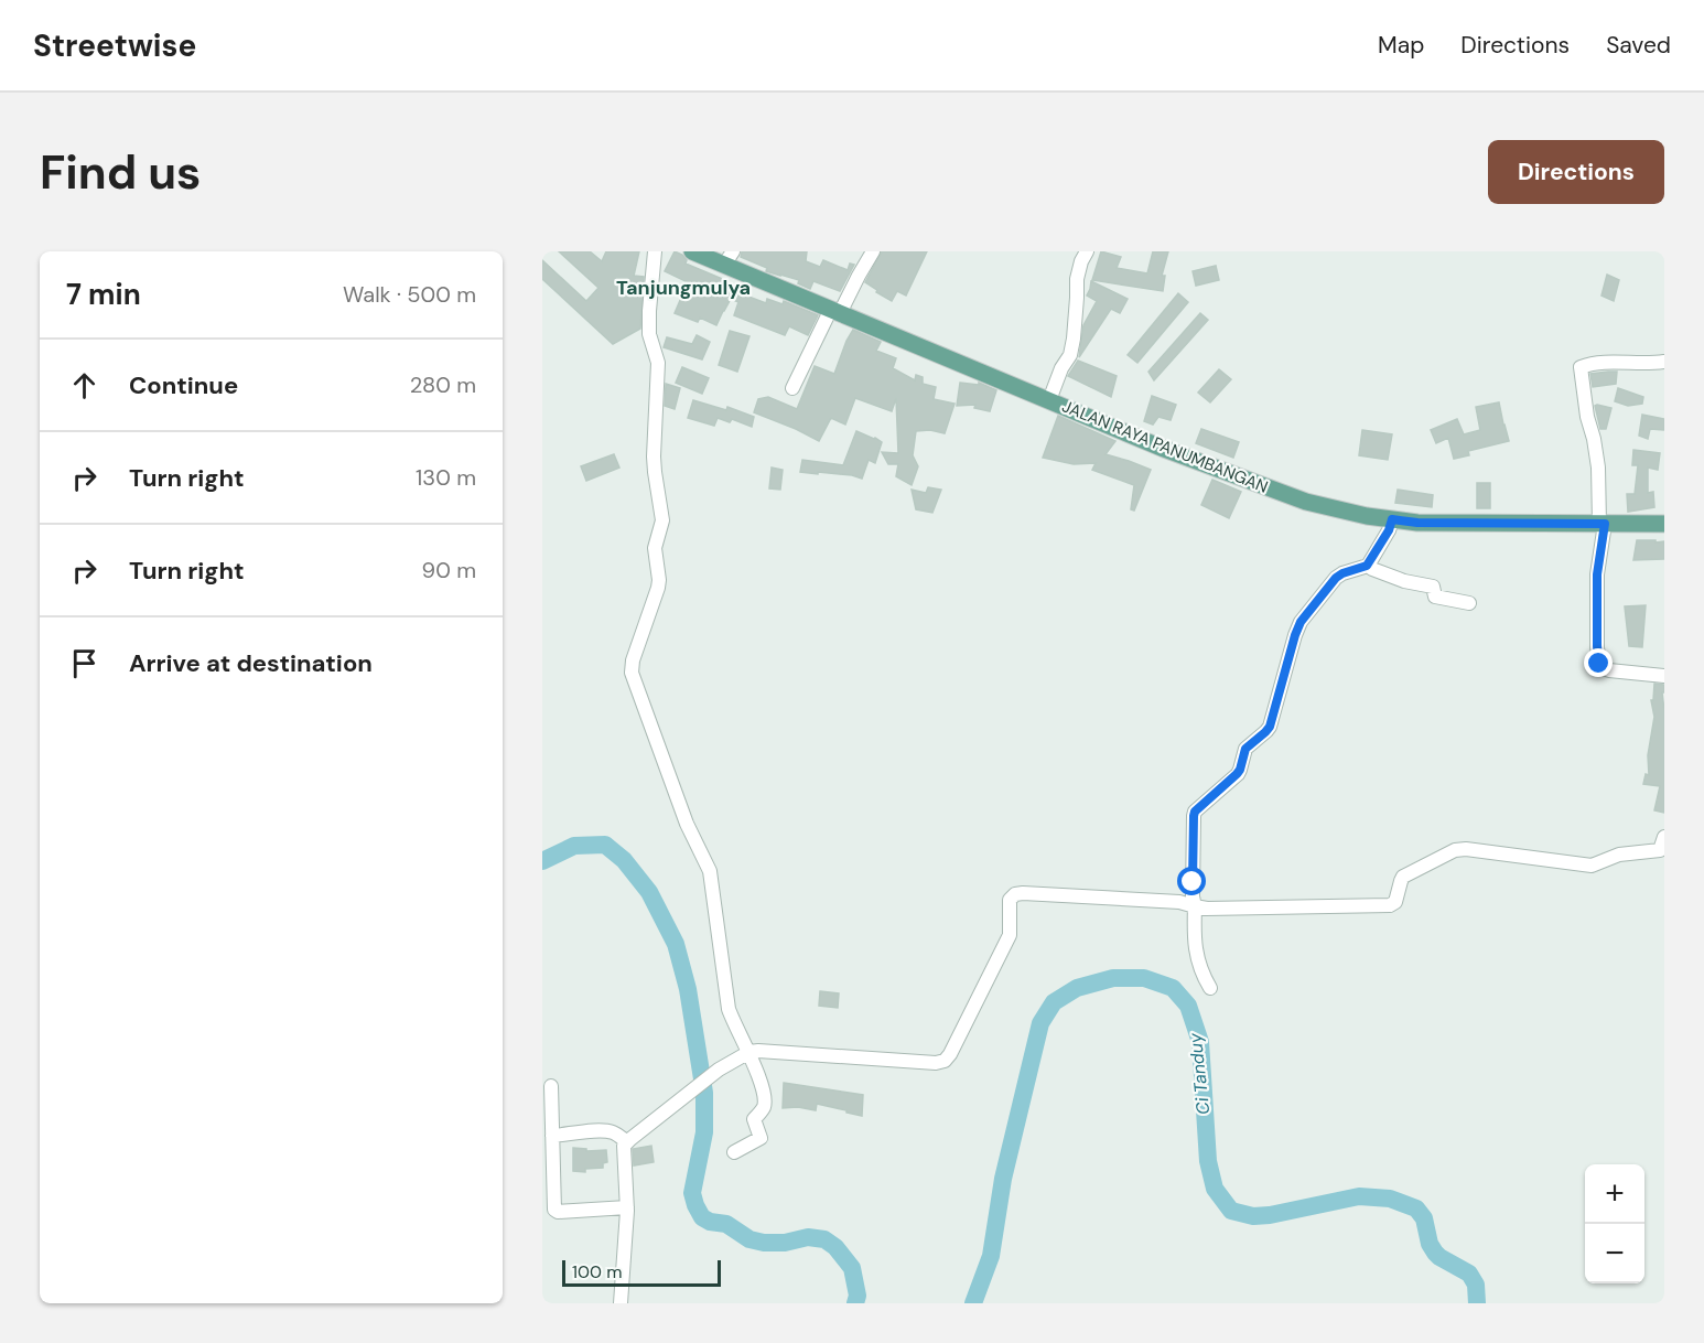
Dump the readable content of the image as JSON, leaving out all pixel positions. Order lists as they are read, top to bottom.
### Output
{
  "streets": {
    "main road": ["JALAN RAYA PANUMBANGAN"]
  },
  "districts": ["Tanjungmulya"],
  "water": ["Ci Tanduy"],
  "scale_bar": "100 m",
  "page": {
    "header": "Streetwise",
    "nav": ["Map", "Directions", "Saved"],
    "buttons": "Directions",
    "title": "Find us",
    "heading": ["7 min", "Walk · 500 m"],
    "list": [
      ["Continue", "280 m"],
      ["Turn right", "130 m"],
      ["Turn right", "90 m"],
      "Arrive at destination"
    ],
    "map_buttons": ["+", "−"],
    "scale": "100 m"
  }
}
